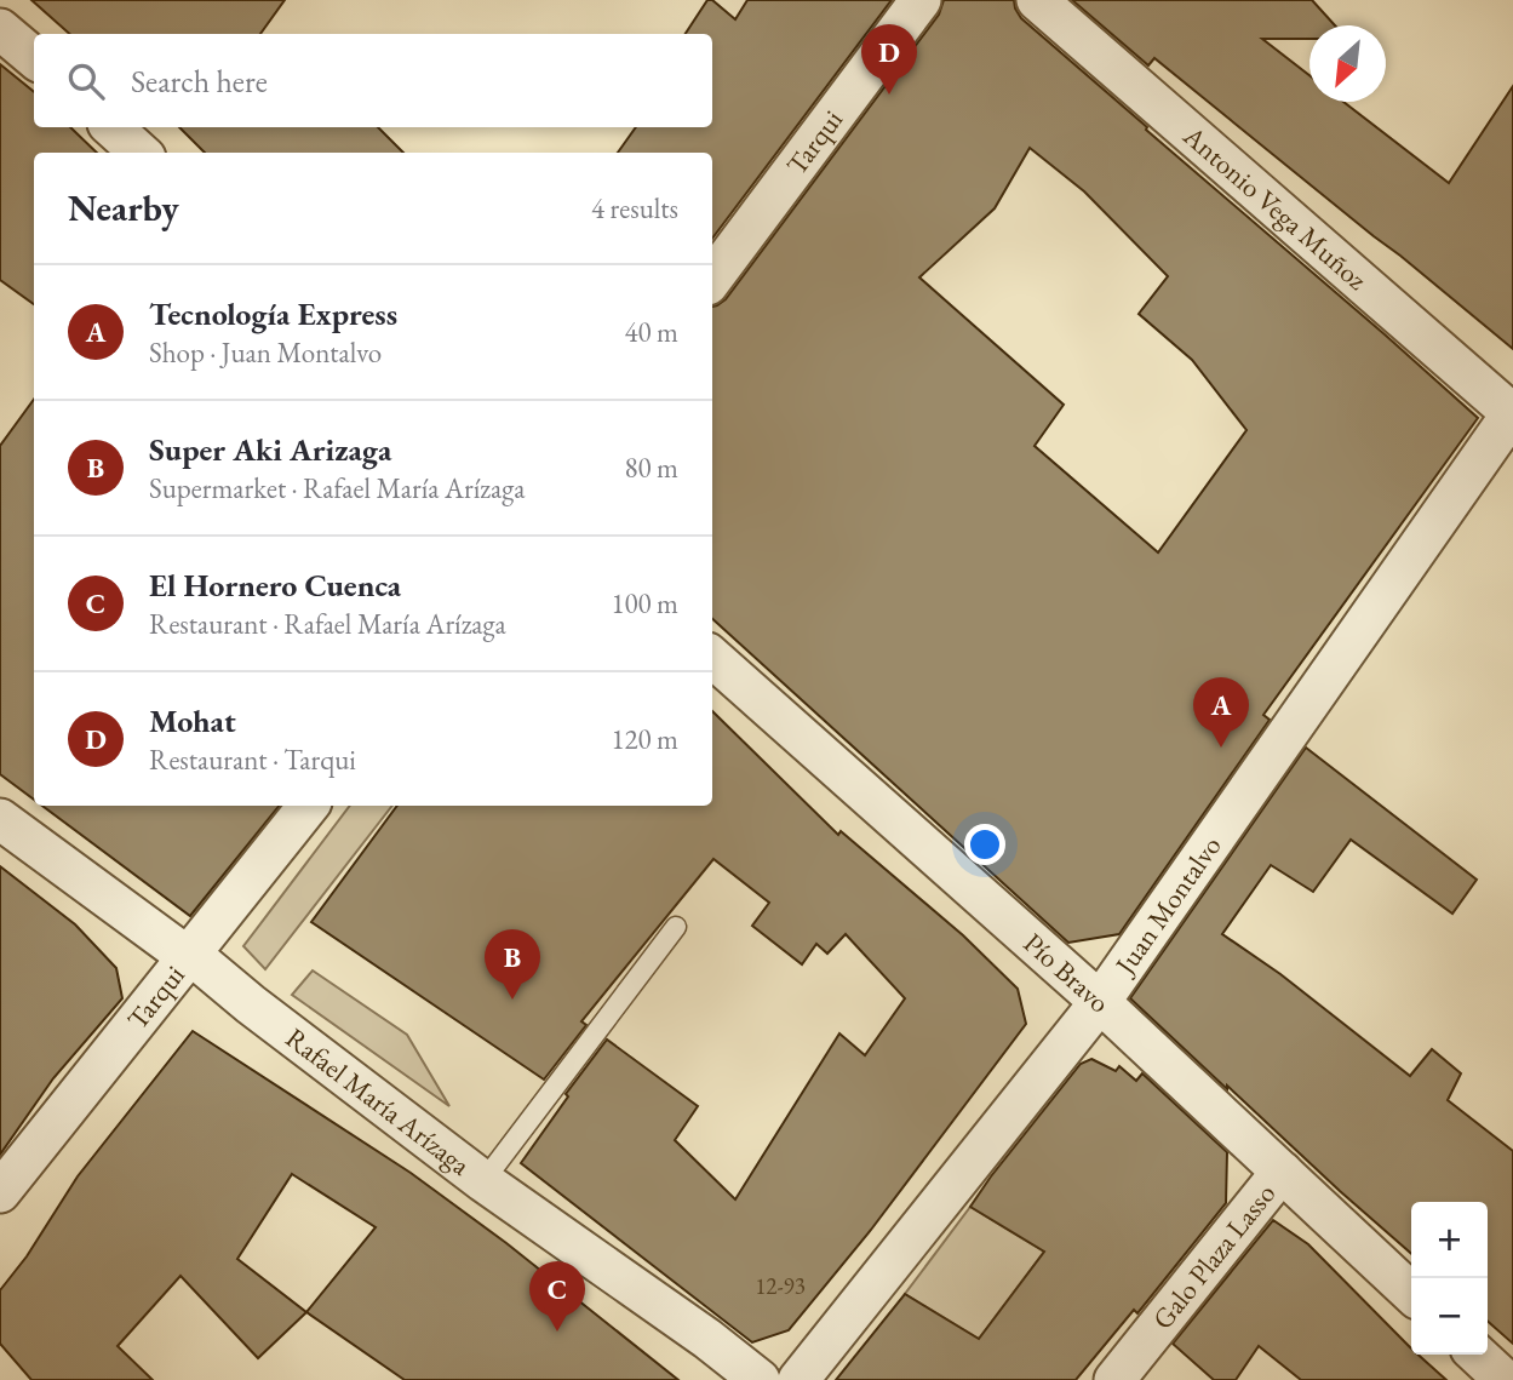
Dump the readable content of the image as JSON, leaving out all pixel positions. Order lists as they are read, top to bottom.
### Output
{
  "streets": {
    "street": [
      "Tarqui",
      "Antonio Vega Muñoz",
      "Juan Montalvo",
      "Pío Bravo",
      "Rafael María Arízaga",
      "Galo Plaza Lasso"
    ]
  },
  "crossings": [
    ["Tarqui", "Rafael María Arízaga"],
    ["Antonio Vega Muñoz", "Juan Montalvo"],
    ["Juan Montalvo", "Pío Bravo"],
    ["Pío Bravo", "Galo Plaza Lasso"]
  ],
  "house_numbers": ["12-93"],
  "north": "bottom left",
  "page": {
    "pins": [
      "D",
      "A",
      "B",
      "C"
    ],
    "search": "Search here",
    "heading": ["Nearby", "4 results"],
    "list": [
      {
        "mark": "A",
        "name": "Tecnología Express",
        "note": "Shop · Juan Montalvo",
        "value": "40 m"
      },
      {
        "mark": "B",
        "name": "Super Aki Arizaga",
        "note": "Supermarket · Rafael María Arízaga",
        "value": "80 m"
      },
      {
        "mark": "C",
        "name": "El Hornero Cuenca",
        "note": "Restaurant · Rafael María Arízaga",
        "value": "100 m"
      },
      {
        "mark": "D",
        "name": "Mohat",
        "note": "Restaurant · Tarqui",
        "value": "120 m"
      }
    ],
    "map_buttons": ["+", "−"]
  }
}
